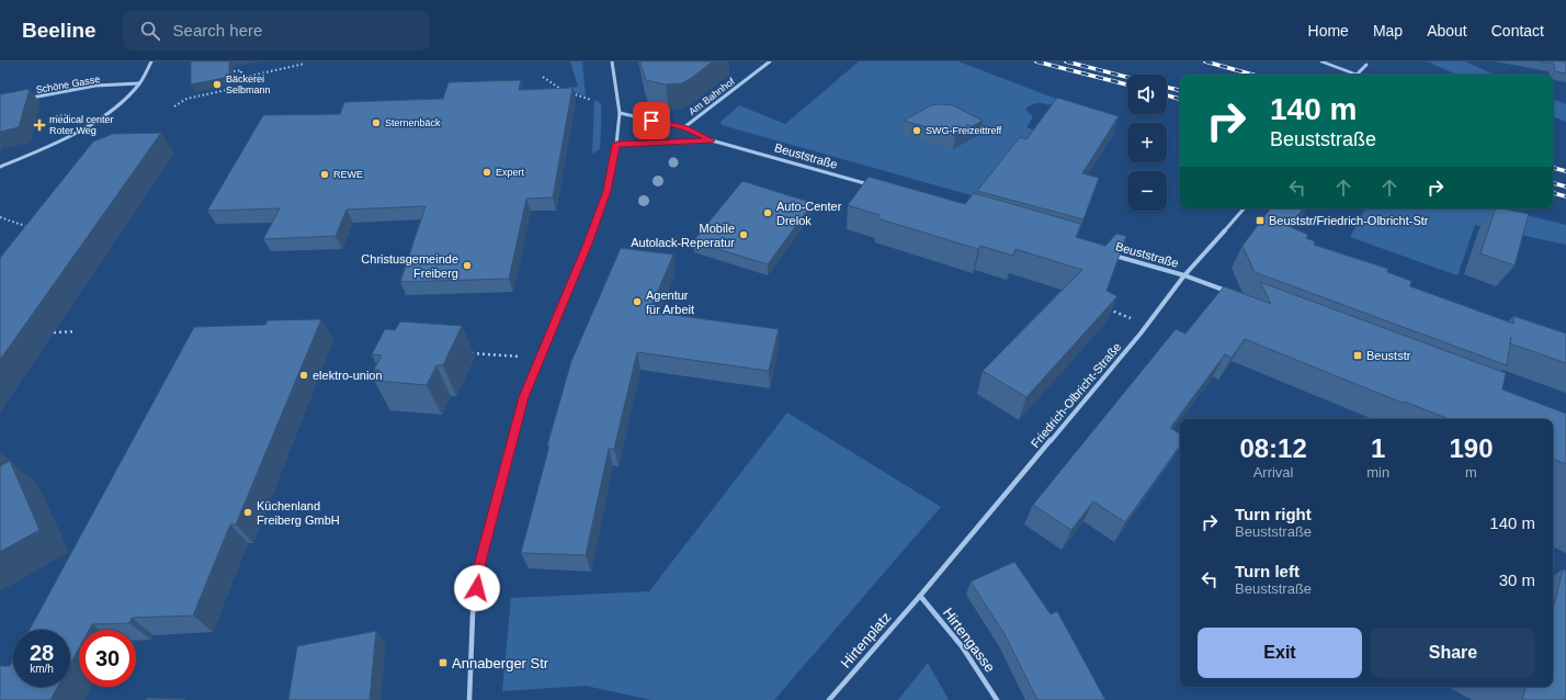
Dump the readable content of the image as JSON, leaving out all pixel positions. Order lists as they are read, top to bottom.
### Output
{
  "streets": {
    "street": [
      "Schöne Gasse",
      "Am Bahnhof",
      "Beuststraße",
      "Friedrich-Olbricht-Straße",
      "Hirtenplatz",
      "Hirtengasse"
    ]
  },
  "crossings": [
    ["Am Bahnhof", "Beuststraße"],
    ["Beuststraße", "Friedrich-Olbricht-Straße"],
    ["Friedrich-Olbricht-Straße", "Hirtenplatz"],
    ["Friedrich-Olbricht-Straße", "Hirtengasse"],
    ["Hirtenplatz", "Hirtengasse"]
  ],
  "places": {
    "other": [
      "Bäckerei Selbmann",
      "Sternenbäck",
      "SWG-Freizeittreff",
      "Expert",
      "REWE",
      "Auto-Center Drelok",
      "Mobile Autolack-Reperatur",
      "Christusgemeinde Freiberg",
      "Agentur für Arbeit",
      "elektro-union",
      "Küchenland Freiberg GmbH"
    ],
    "health": ["medical center Roter Weg"],
    "transit": ["Beuststr/Friedrich-Olbricht-Str", "Beuststr", "Annaberger Str"]
  },
  "page": {
    "header": "Beeline",
    "search": "Search here",
    "nav": [
      "Home",
      "Map",
      "About",
      "Contact"
    ],
    "map_buttons": ["+", "−"],
    "turn": ["140 m", "Beuststraße"],
    "eta": [
      "08:12",
      "Arrival",
      "1",
      "min",
      "190",
      "m"
    ],
    "list": [
      {
        "name": "Turn right",
        "note": "Beuststraße",
        "value": "140 m"
      },
      {
        "name": "Turn left",
        "note": "Beuststraße",
        "value": "30 m"
      }
    ],
    "buttons": ["Exit", "Share"],
    "speed": "28 km/h",
    "limit": "30"
  }
}
